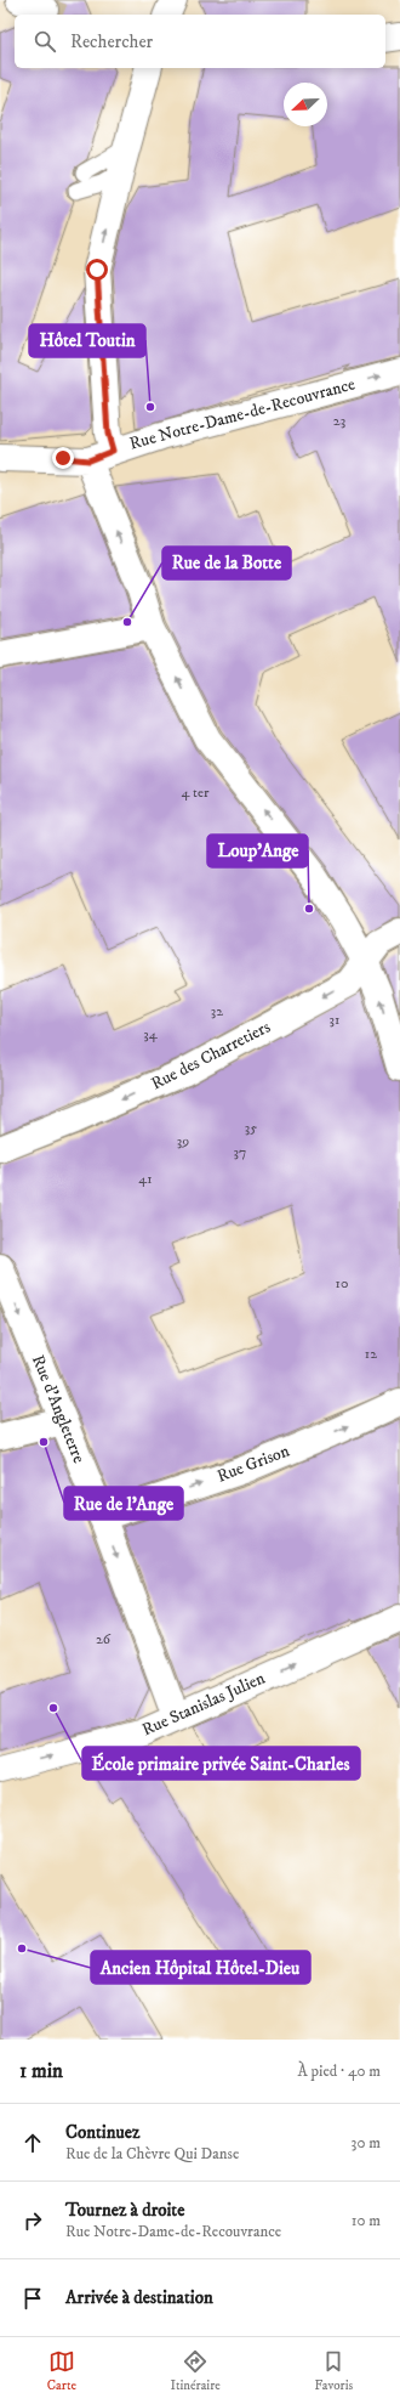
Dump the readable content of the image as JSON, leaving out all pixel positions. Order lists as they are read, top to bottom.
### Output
{
  "streets": {
    "street": [
      "Rue Notre-Dame-de-Recouvrance",
      "Rue des Charretiers",
      "Rue d'Angleterre",
      "Rue Grison",
      "Rue Stanislas Julien"
    ]
  },
  "crossings": [
    ["Rue d'Angleterre", "Rue Grison"],
    ["Rue d'Angleterre", "Rue Stanislas Julien"]
  ],
  "one_way": [
    "Rue Notre-Dame-de-Recouvrance",
    "Rue des Charretiers",
    "Rue d'Angleterre",
    "Rue Grison",
    "Rue Stanislas Julien"
  ],
  "places": [
    "Hôtel Toutin",
    "Rue de la Botte",
    "Loup'Ange",
    "Rue de l'Ange",
    "École primaire privée Saint-Charles",
    "Ancien Hôpital Hôtel-Dieu"
  ],
  "house_numbers": [
    "23",
    "4 ter",
    "32",
    "31",
    "34",
    "35",
    "39",
    "37",
    "41",
    "10",
    "12",
    "26"
  ],
  "north": "bottom left",
  "page": {
    "search": "Rechercher",
    "heading": ["1 min", "À pied · 40 m"],
    "list": [
      ["Continuez", "Rue de la Chèvre Qui Danse", "30 m"],
      ["Tournez à droite", "Rue Notre-Dame-de-Recouvrance", "10 m"],
      "Arrivée à destination"
    ],
    "nav": ["Carte", "Itinéraire", "Favoris"]
  }
}
